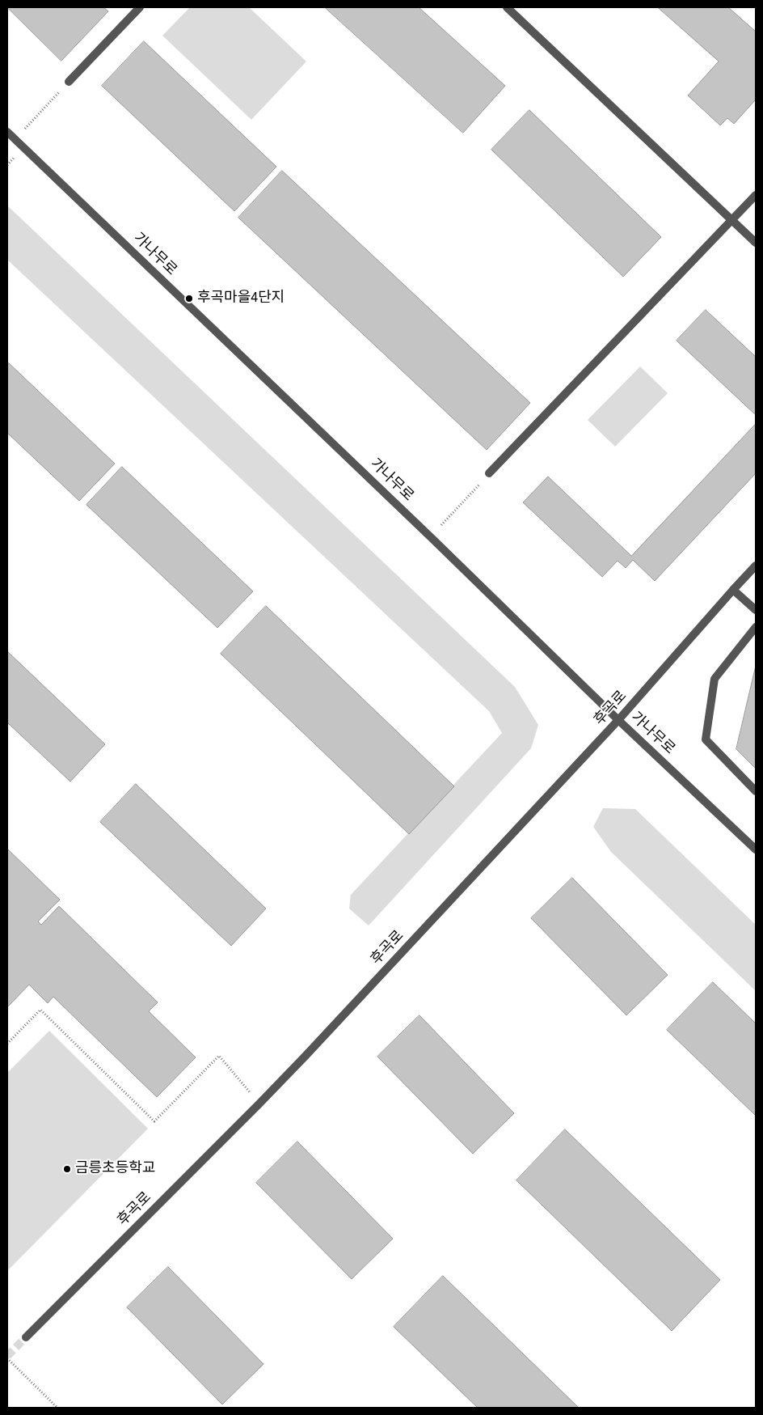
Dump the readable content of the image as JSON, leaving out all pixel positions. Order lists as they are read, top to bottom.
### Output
{
  "streets": {
    "street": ["가나무로", "후곡로"]
  },
  "crossings": [
    ["가나무로", "후곡로"]
  ],
  "places": ["후곡마을4단지", "금릉초등학교"]
}
